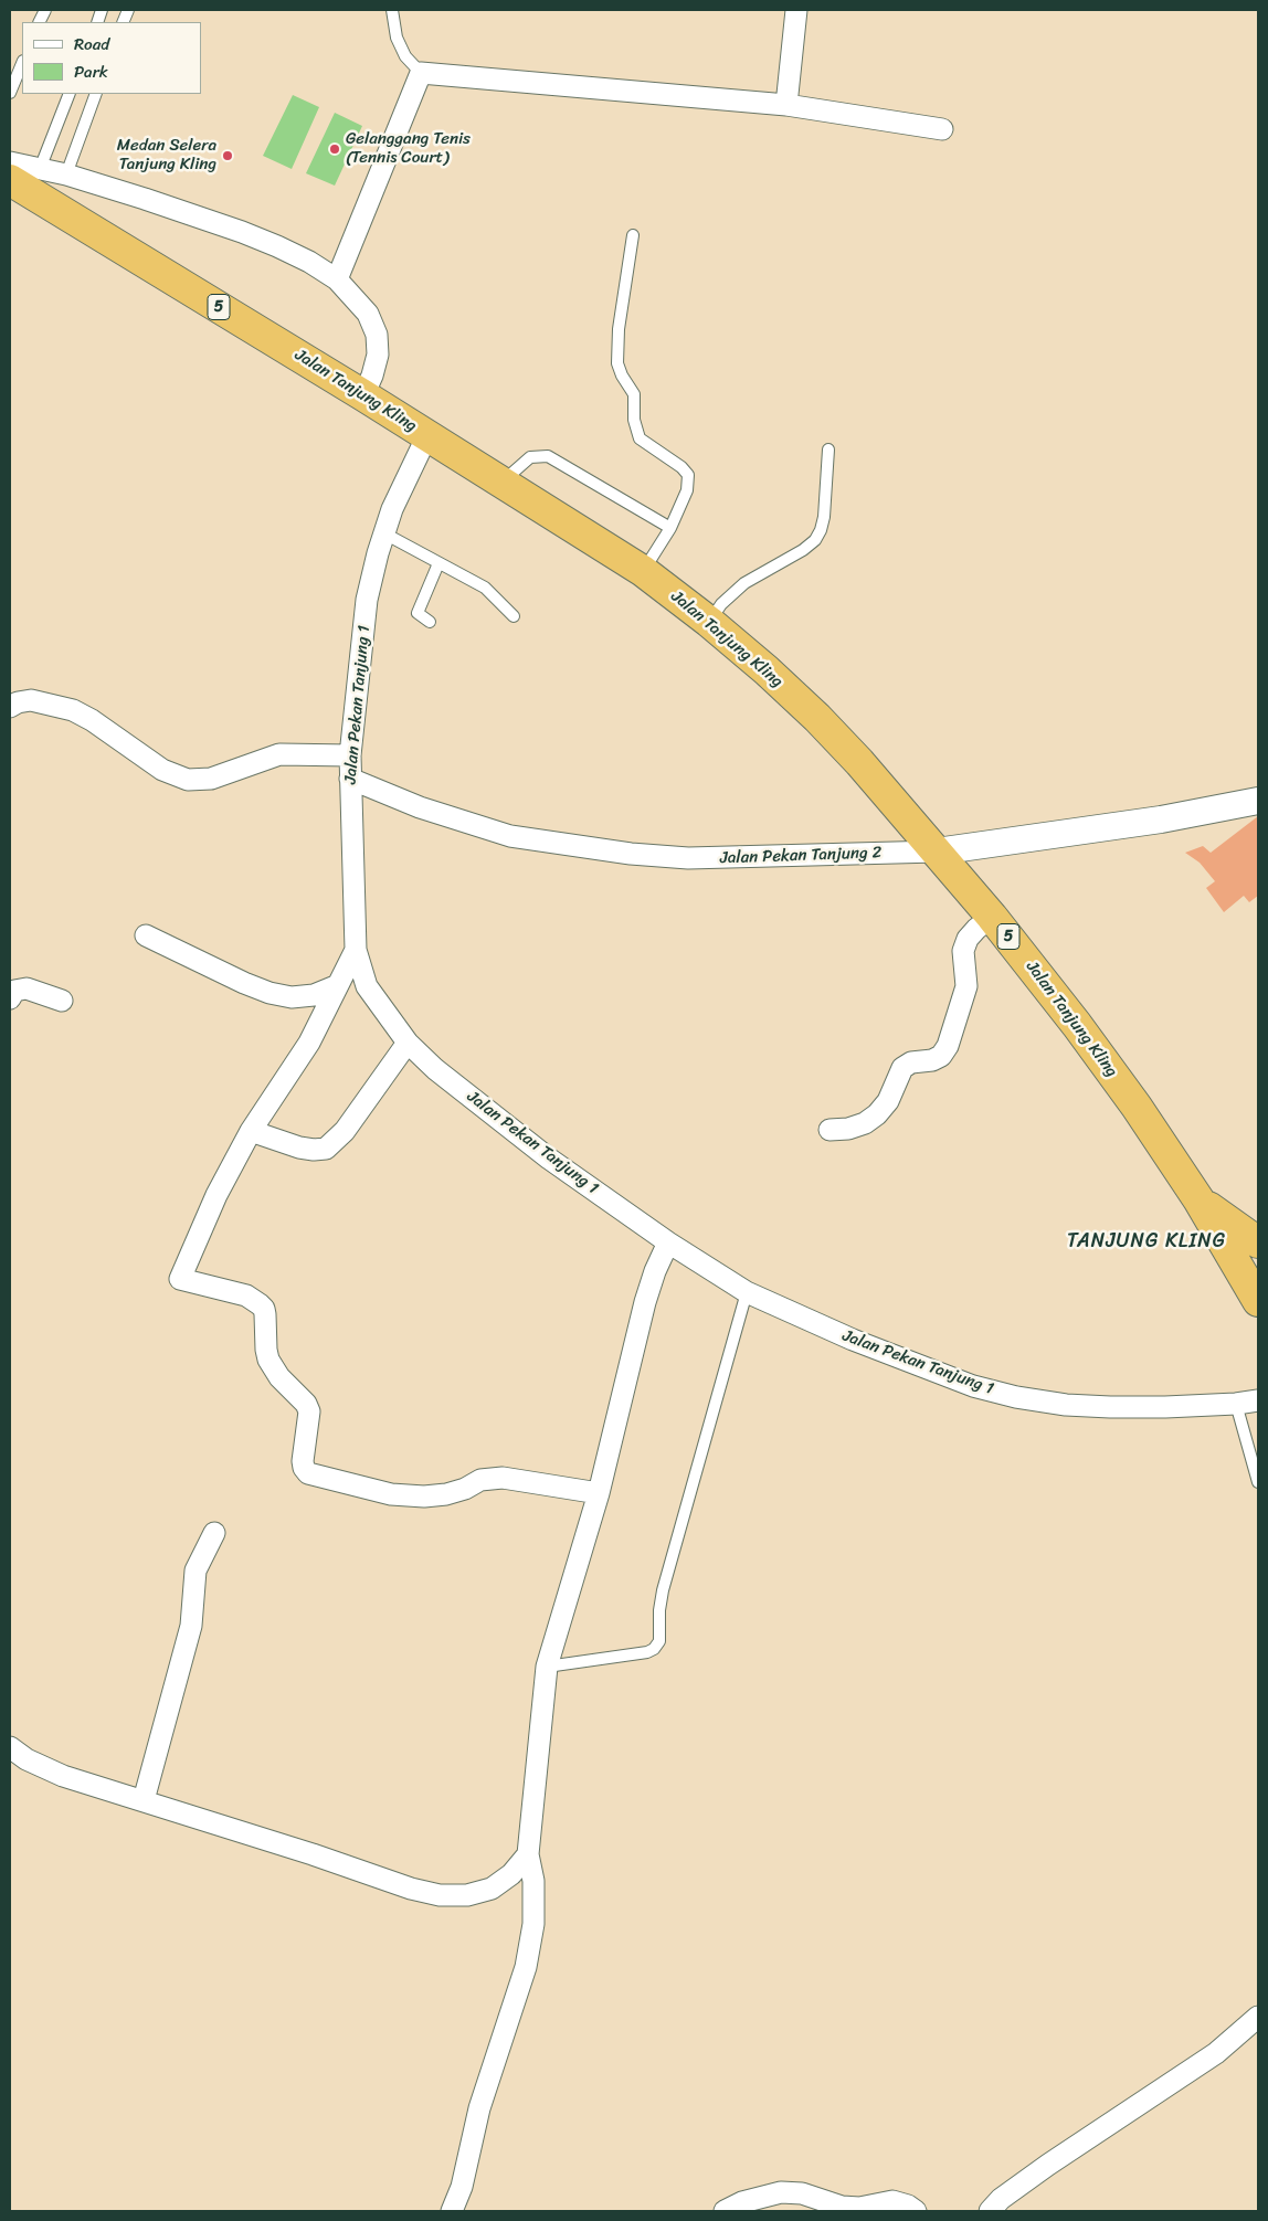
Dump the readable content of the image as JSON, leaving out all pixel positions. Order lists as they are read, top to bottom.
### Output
{
  "streets": {
    "highway": ["5", "Jalan Tanjung Kling"],
    "street": ["Jalan Pekan Tanjung 1", "Jalan Pekan Tanjung 2"]
  },
  "crossings": [
    ["Jalan Tanjung Kling", "Jalan Pekan Tanjung 1"],
    ["Jalan Tanjung Kling", "Jalan Pekan Tanjung 2"],
    ["Jalan Pekan Tanjung 1", "Jalan Pekan Tanjung 2"]
  ],
  "districts": ["TANJUNG KLING"],
  "places": ["Gelanggang Tenis (Tennis Court)", "Medan Selera Tanjung Kling"],
  "legend": ["Road", "Park"]
}
